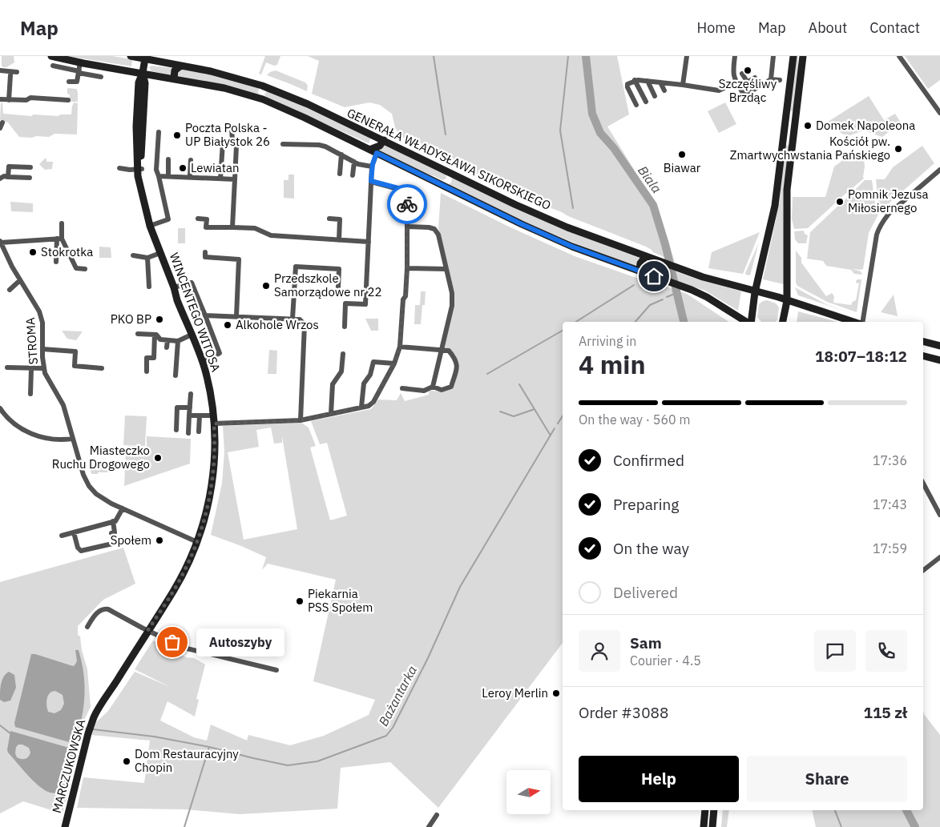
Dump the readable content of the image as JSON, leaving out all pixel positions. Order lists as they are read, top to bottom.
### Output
{
  "streets": {
    "main road": ["GENERAŁA WŁADYSŁAWA SIKORSKIEGO", "WINCENTEGO WITOSA", "MARCZUKOWSKA"],
    "street": ["STROMA"]
  },
  "crossings": [
    ["GENERAŁA WŁADYSŁAWA SIKORSKIEGO", "WINCENTEGO WITOSA"],
    ["WINCENTEGO WITOSA", "STROMA"],
    ["WINCENTEGO WITOSA", "MARCZUKOWSKA"],
    ["STROMA", "MARCZUKOWSKA"]
  ],
  "water": ["Biala", "Bażantarka"],
  "places": [
    "Szczęśliwy Brzdąc",
    "Domek Napoleona",
    "Poczta Polska - UP Białystok 26",
    "Kościół pw. Zmartwychwstania Pańskiego",
    "Biawar",
    "Lewiatan",
    "Pomnik Jezusa Miłosiernego",
    "Stokrotka",
    "Przedszkole Samorządowe nr 22",
    "PKO BP",
    "Alkohole Wrzos",
    "Miasteczko Ruchu Drogowego",
    "Społem",
    "Piekarnia PSS Społem",
    "Autoszyby",
    "Leroy Merlin",
    "Dom Restauracyjny Chopin"
  ],
  "north": "right",
  "page": {
    "header": "Map",
    "nav": [
      "Home",
      "Map",
      "About",
      "Contact"
    ],
    "heading": ["4 min", "Arriving in", "18:07–18:12"],
    "panel": [
      "Sam",
      "Courier · 4.5",
      "Order #3088",
      "115 zł"
    ],
    "bar": "On the way · 560 m",
    "list": [
      ["Confirmed", "17:36"],
      ["Preparing", "17:43"],
      ["On the way", "17:59"],
      "Delivered"
    ],
    "bubble": "Autoszyby",
    "buttons": ["Help", "Share"]
  }
}
